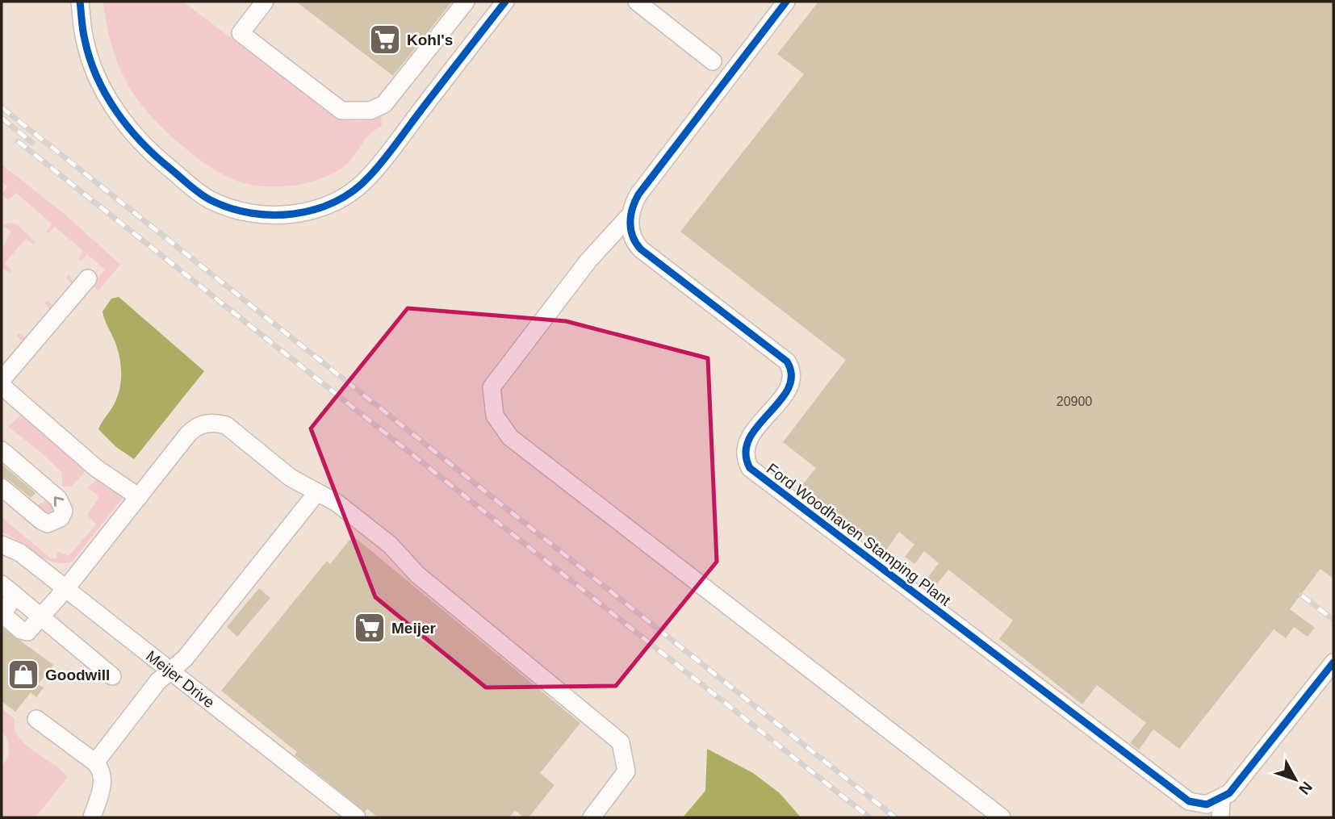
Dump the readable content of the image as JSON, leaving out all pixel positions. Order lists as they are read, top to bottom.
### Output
{
  "streets": {
    "street": ["Ford Woodhaven Stamping Plant", "Meijer Drive"]
  },
  "places": {
    "supermarket": ["Kohl's", "Meijer"],
    "shop": ["Goodwill"]
  },
  "house_numbers": ["20900"],
  "north": "bottom right"
}
